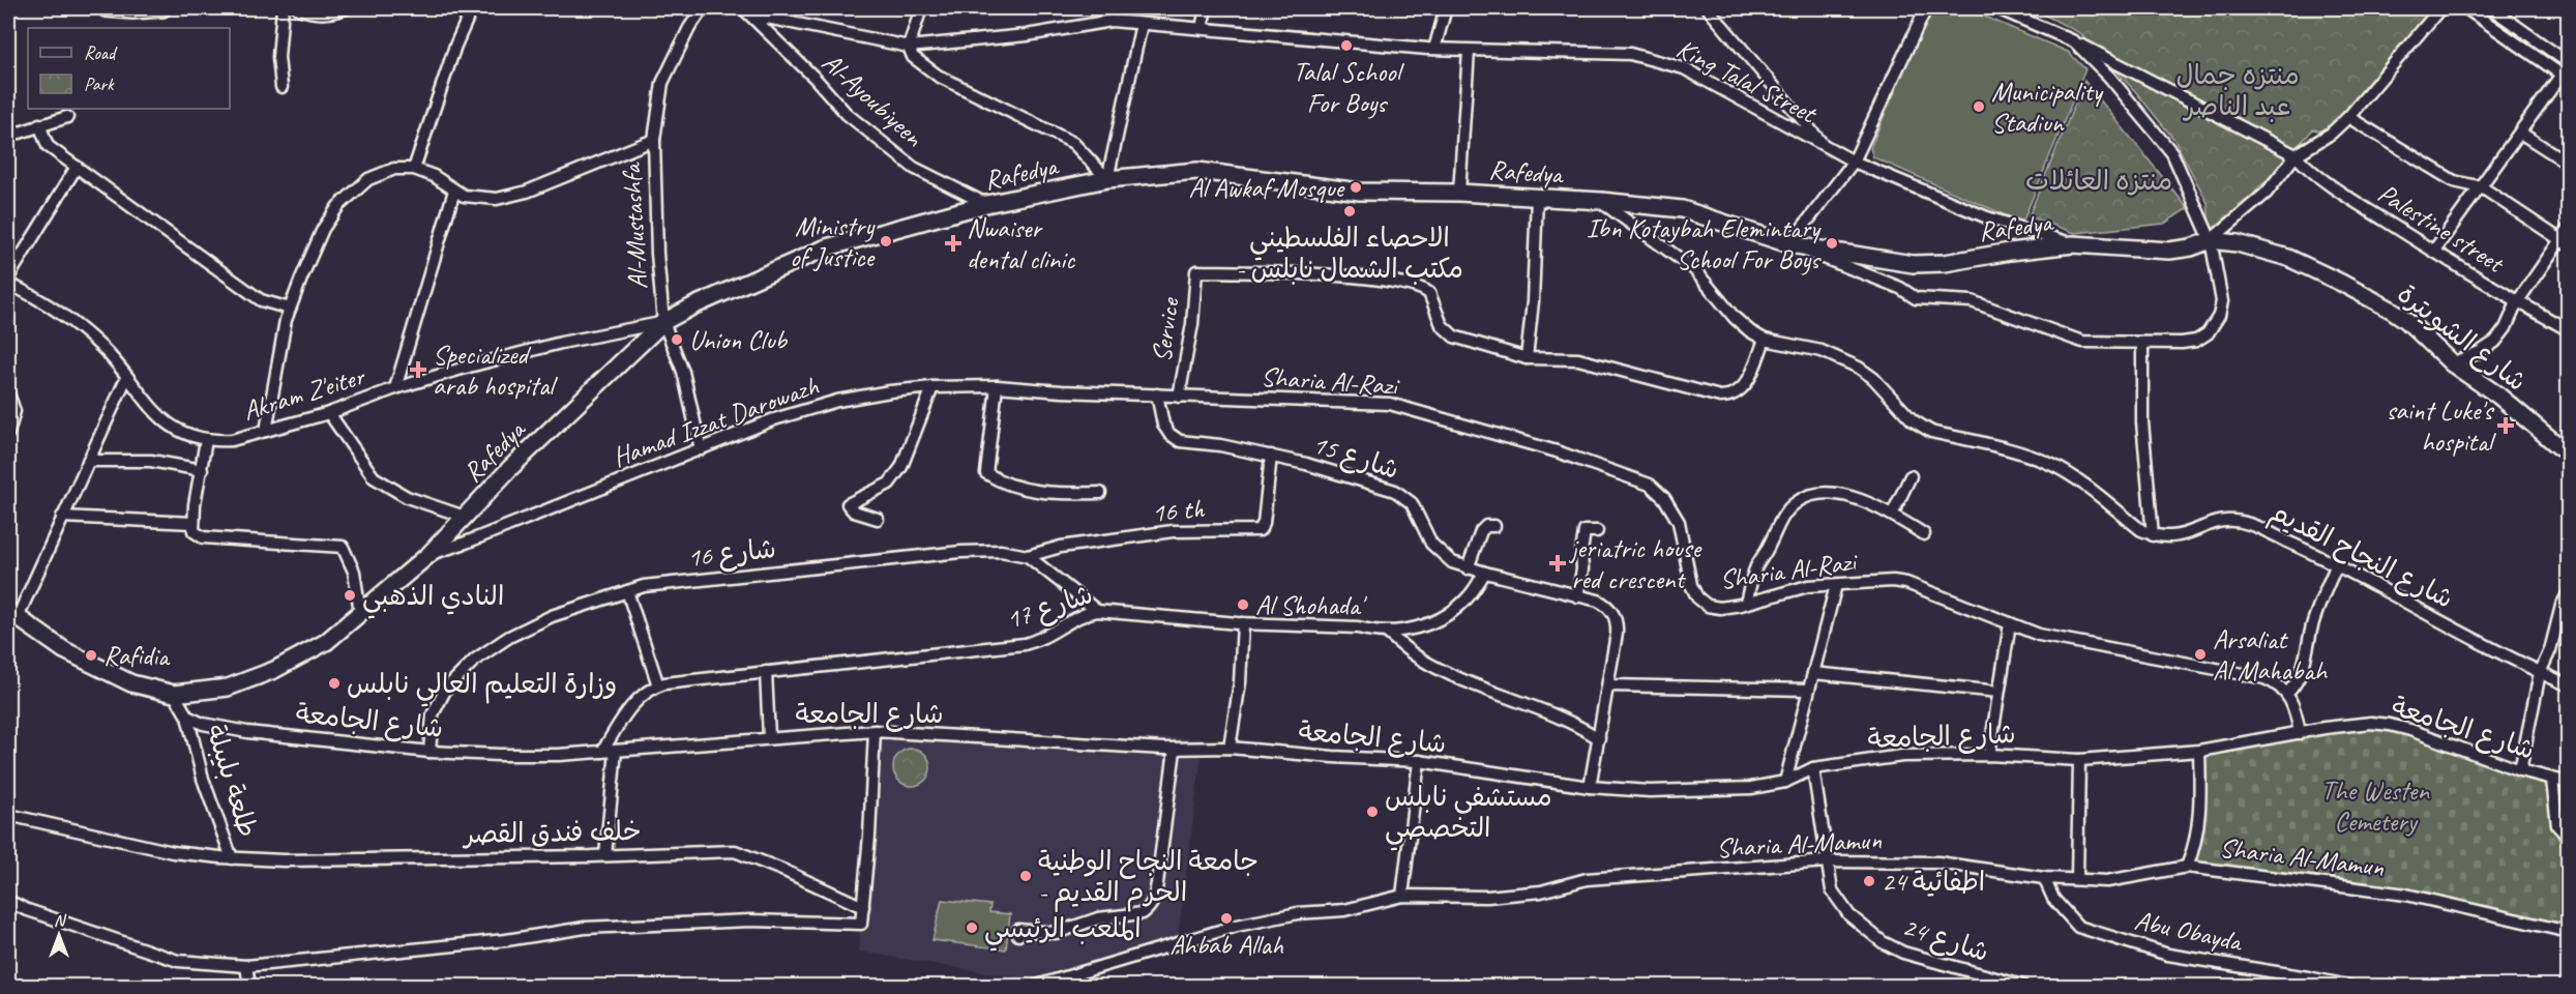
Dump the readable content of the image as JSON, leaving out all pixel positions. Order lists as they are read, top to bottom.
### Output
{
  "streets": {
    "main road": ["Rafedya", "شارع الشويترة"],
    "street": [
      "King Talal Street",
      "Al-Ayoubiyeen",
      "Al-Mustashfa",
      "Palestine street",
      "Service",
      "Sharia Al-Razi",
      "Akram Z'eiter",
      "Hamad Izzat Darowazh",
      "شارع 15",
      "16 th",
      "شارع 16",
      "شارع النجاح القديم",
      "شارع 17",
      "شارع الجامعة",
      "طلعة بليبلة",
      "خلف فندق القصر",
      "Sharia Al-Mamun",
      "Abu Obayda",
      "شارع 24"
    ]
  },
  "crossings": [
    ["King Talal Street", "Al-Ayoubiyeen"],
    ["King Talal Street", "Rafedya"],
    ["Al-Ayoubiyeen", "Rafedya"],
    ["Rafedya", "Al-Mustashfa"],
    ["Rafedya", "شارع الشويترة"],
    ["Rafedya", "Akram Z'eiter"],
    ["Rafedya", "Hamad Izzat Darowazh"],
    ["Al-Mustashfa", "Akram Z'eiter"],
    ["Al-Mustashfa", "Hamad Izzat Darowazh"],
    ["Service", "Sharia Al-Razi"],
    ["Service", "Hamad Izzat Darowazh"],
    ["Sharia Al-Razi", "Hamad Izzat Darowazh"],
    ["Hamad Izzat Darowazh", "شارع 15"],
    ["شارع 15", "16 th"],
    ["شارع 15", "شارع 17"],
    ["شارع 15", "شارع الجامعة"],
    ["16 th", "شارع 16"],
    ["شارع 16", "شارع 17"],
    ["شارع 16", "شارع الجامعة"],
    ["شارع الجامعة", "طلعة بليبلة"],
    ["شارع الجامعة", "شارع 24"],
    ["طلعة بليبلة", "خلف فندق القصر"],
    ["Sharia Al-Mamun", "Abu Obayda"],
    ["Sharia Al-Mamun", "شارع 24"]
  ],
  "parks": ["منتزه جمال عبد الناصر", "منتزه العائلات", "The Westen Cemetery"],
  "places": {
    "other": [
      "Talal School For Boys",
      "Municipality Stadiun",
      "Al Awkaf Mosque",
      "الاحصاء الفلسطيني - مكتب الشمال نابلس",
      "Ministry of Justice",
      "Ibn Kotaybah Elemintary School For Boys",
      "Union Club",
      "النادي الذهبي",
      "Al Shohada'",
      "Arsaliat Al Mahabah",
      "Rafidia",
      "وزارة التعليم العالي نابلس",
      "مستشفى نابلس التخصصي",
      "جامعة النجاح الوطنية - الحرم القديم",
      "اطفائية 24",
      "Ahbab Allah",
      "الملعب الرئيسي"
    ],
    "health": [
      "Nwaiser dental clinic",
      "Specialized arab hospital",
      "saint Luke's hospital",
      "jeriatric house red crescent"
    ]
  },
  "legend": ["Road", "Park"],
  "north": "top"
}
